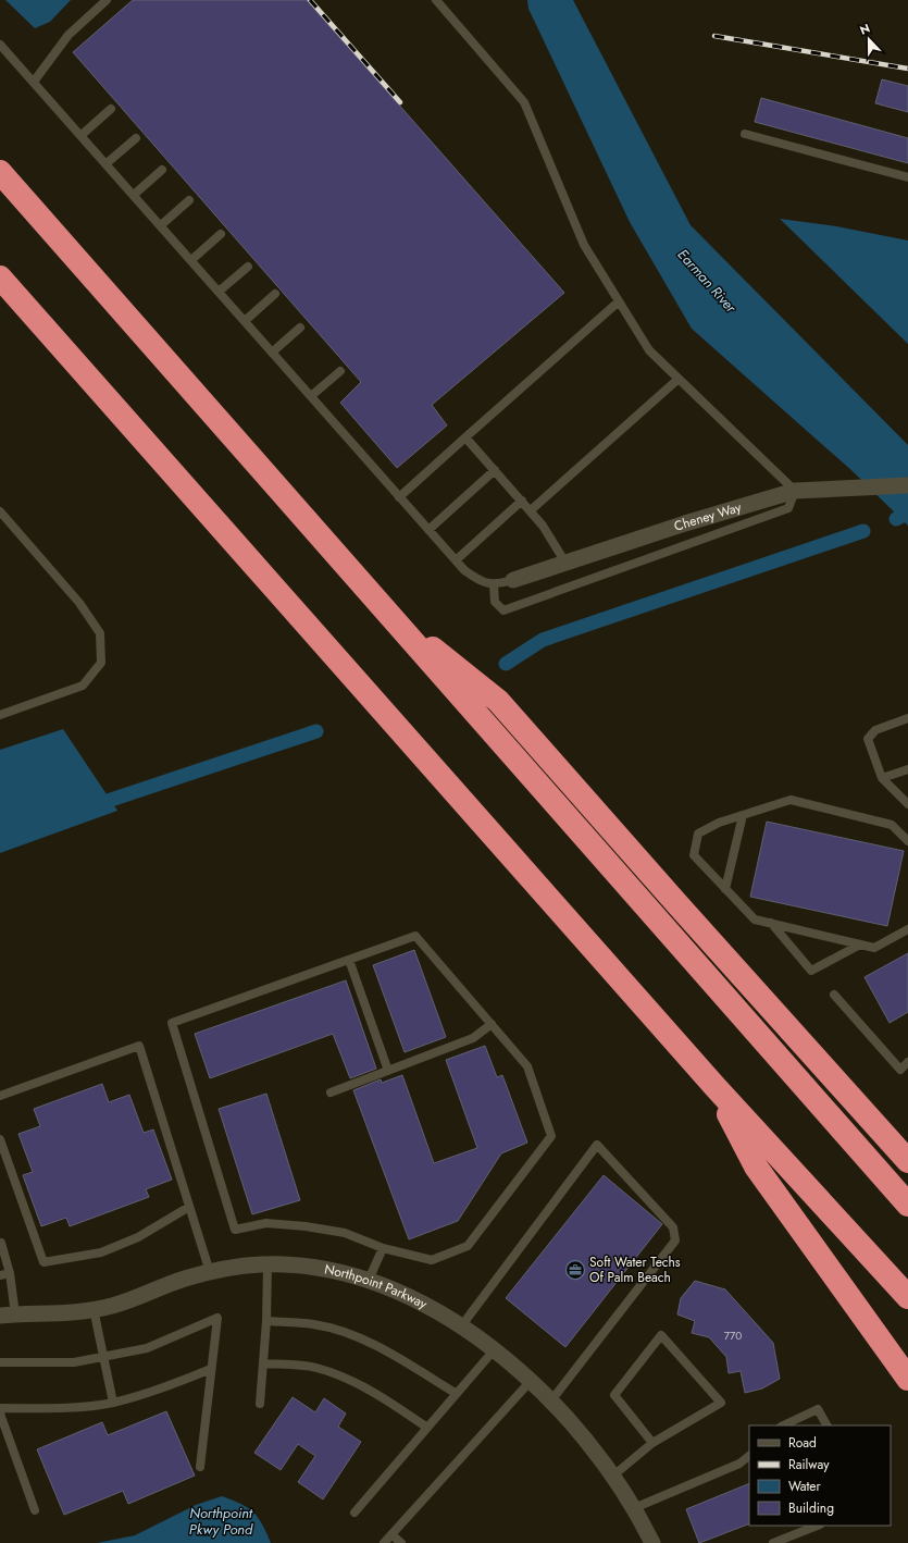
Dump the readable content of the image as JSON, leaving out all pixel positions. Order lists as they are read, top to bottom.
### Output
{
  "streets": {
    "street": ["Cheney Way", "Northpoint Parkway"]
  },
  "water": ["Earman River", "Northpoint Pkwy Pond"],
  "places": {
    "office": ["Soft Water Techs Of Palm Beach"]
  },
  "house_numbers": ["770"],
  "legend": [
    "Road",
    "Railway",
    "Water",
    "Building"
  ],
  "north": "top"
}
